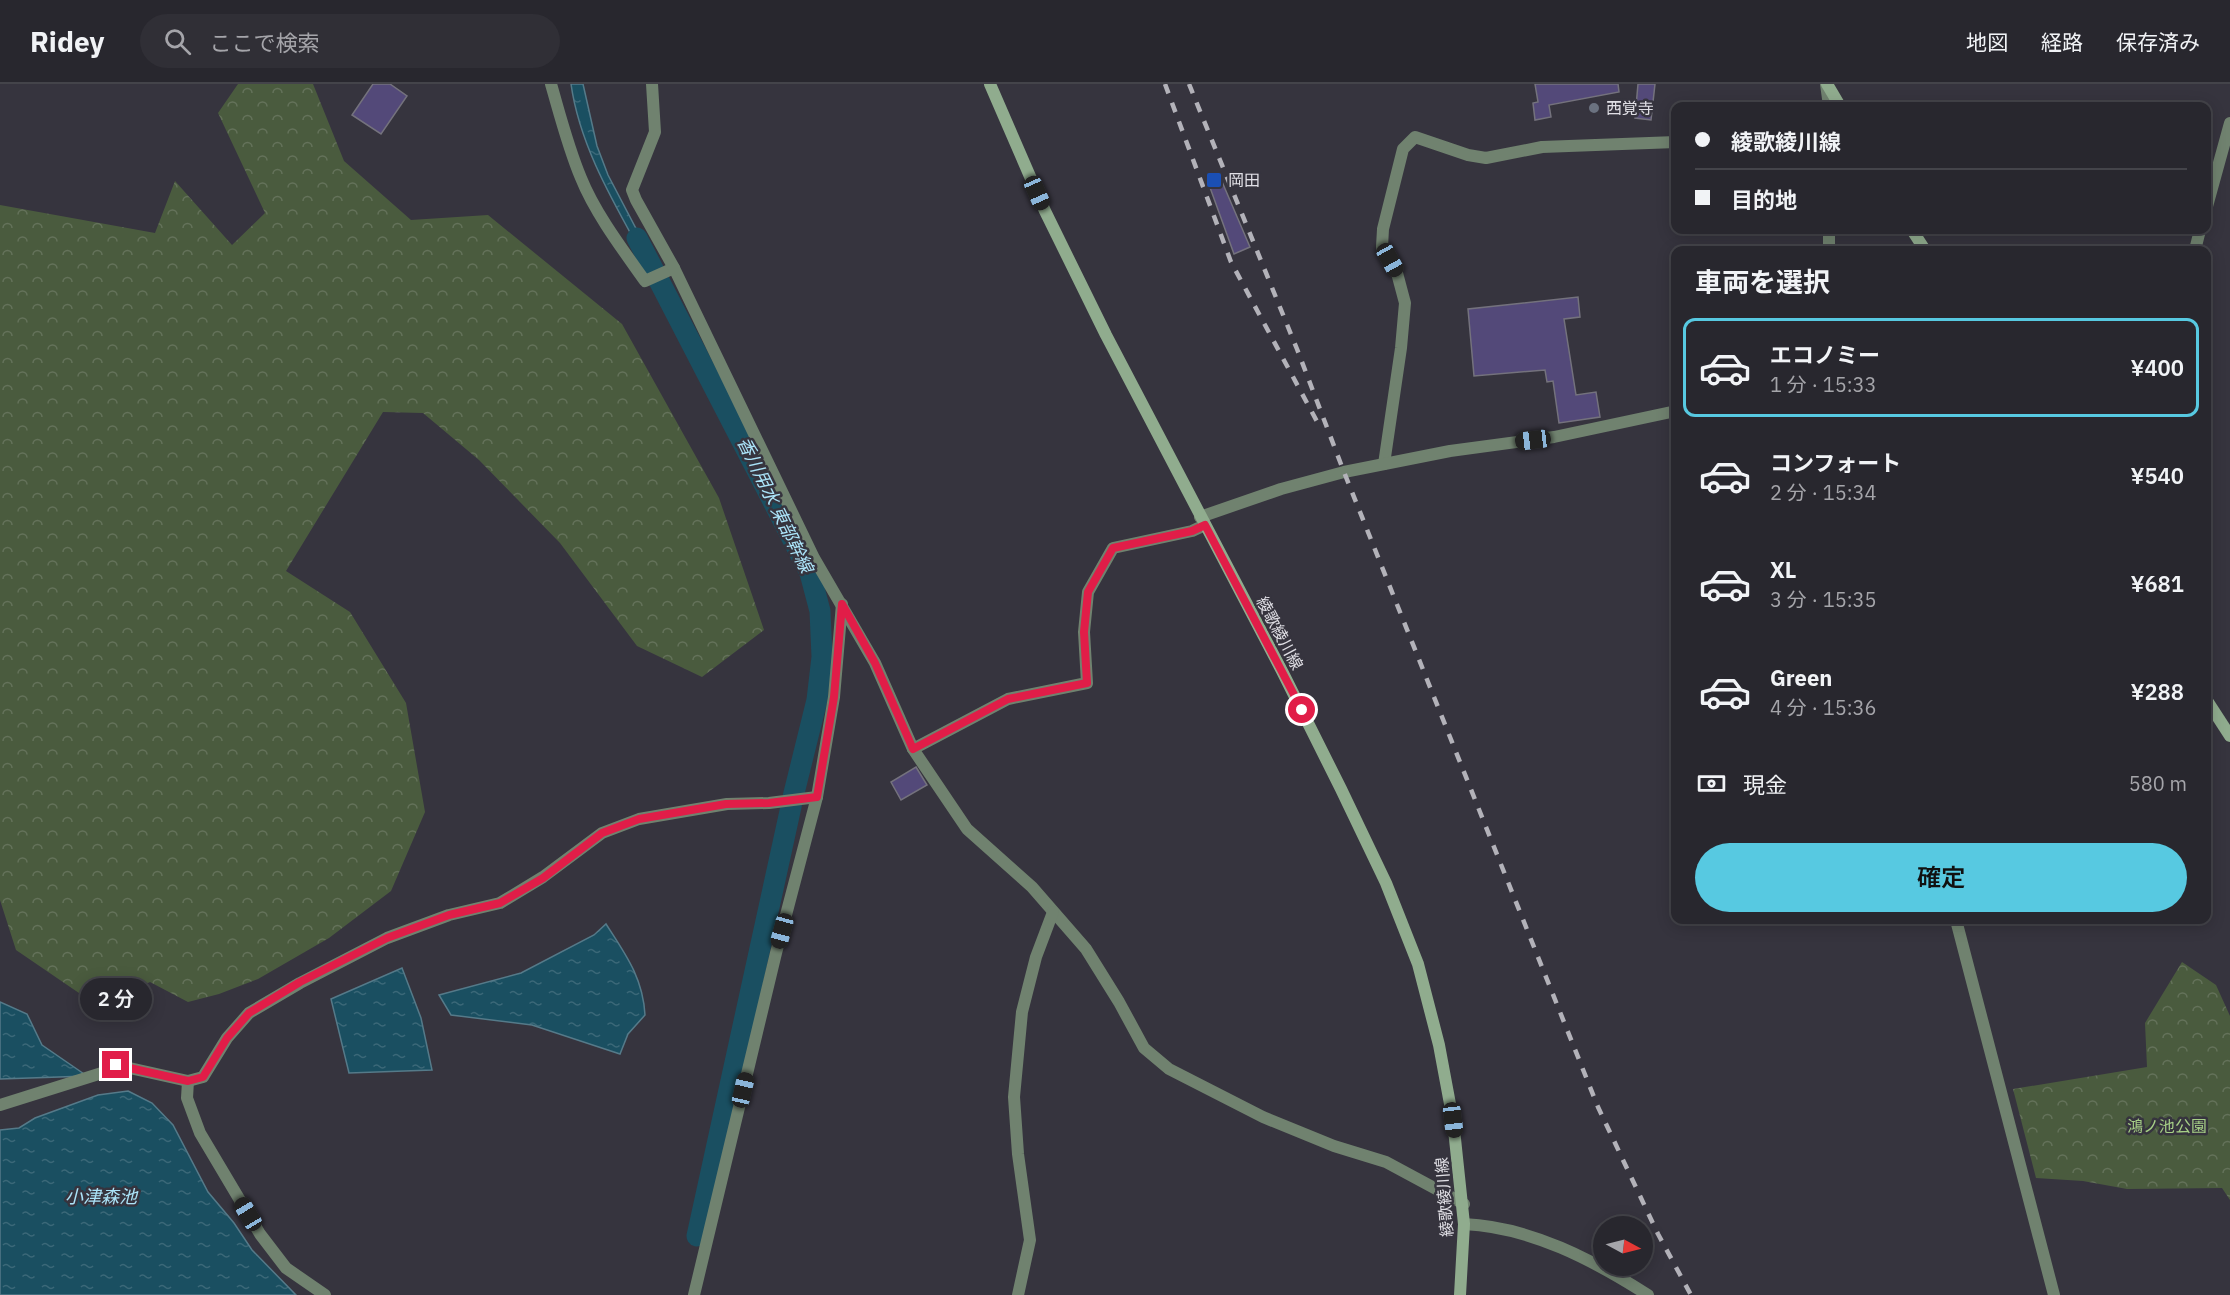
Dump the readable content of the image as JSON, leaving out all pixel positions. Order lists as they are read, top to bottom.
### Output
{
  "streets": {
    "main road": ["綾歌綾川線"]
  },
  "water": ["香川用水 東部幹線", "小津森池"],
  "parks": ["鴻ノ池公園"],
  "places": {
    "other": ["西覚寺"],
    "transit": ["岡田"]
  },
  "north": "right",
  "page": {
    "header": "Ridey",
    "search": "ここで検索",
    "nav": ["地図", "経路", "保存済み"],
    "banner": ["綾歌綾川線", "目的地"],
    "heading": "車両を選択",
    "list": [
      {
        "name": "エコノミー",
        "note": "1 分 · 15:33",
        "value": "¥400"
      },
      {
        "name": "コンフォート",
        "note": "2 分 · 15:34",
        "value": "¥540"
      },
      {
        "name": "XL",
        "note": "3 分 · 15:35",
        "value": "¥681"
      },
      {
        "name": "Green",
        "note": "4 分 · 15:36",
        "value": "¥288"
      }
    ],
    "pay": ["現金", "580 m"],
    "buttons": "確定",
    "bubble": "2 分"
  }
}
